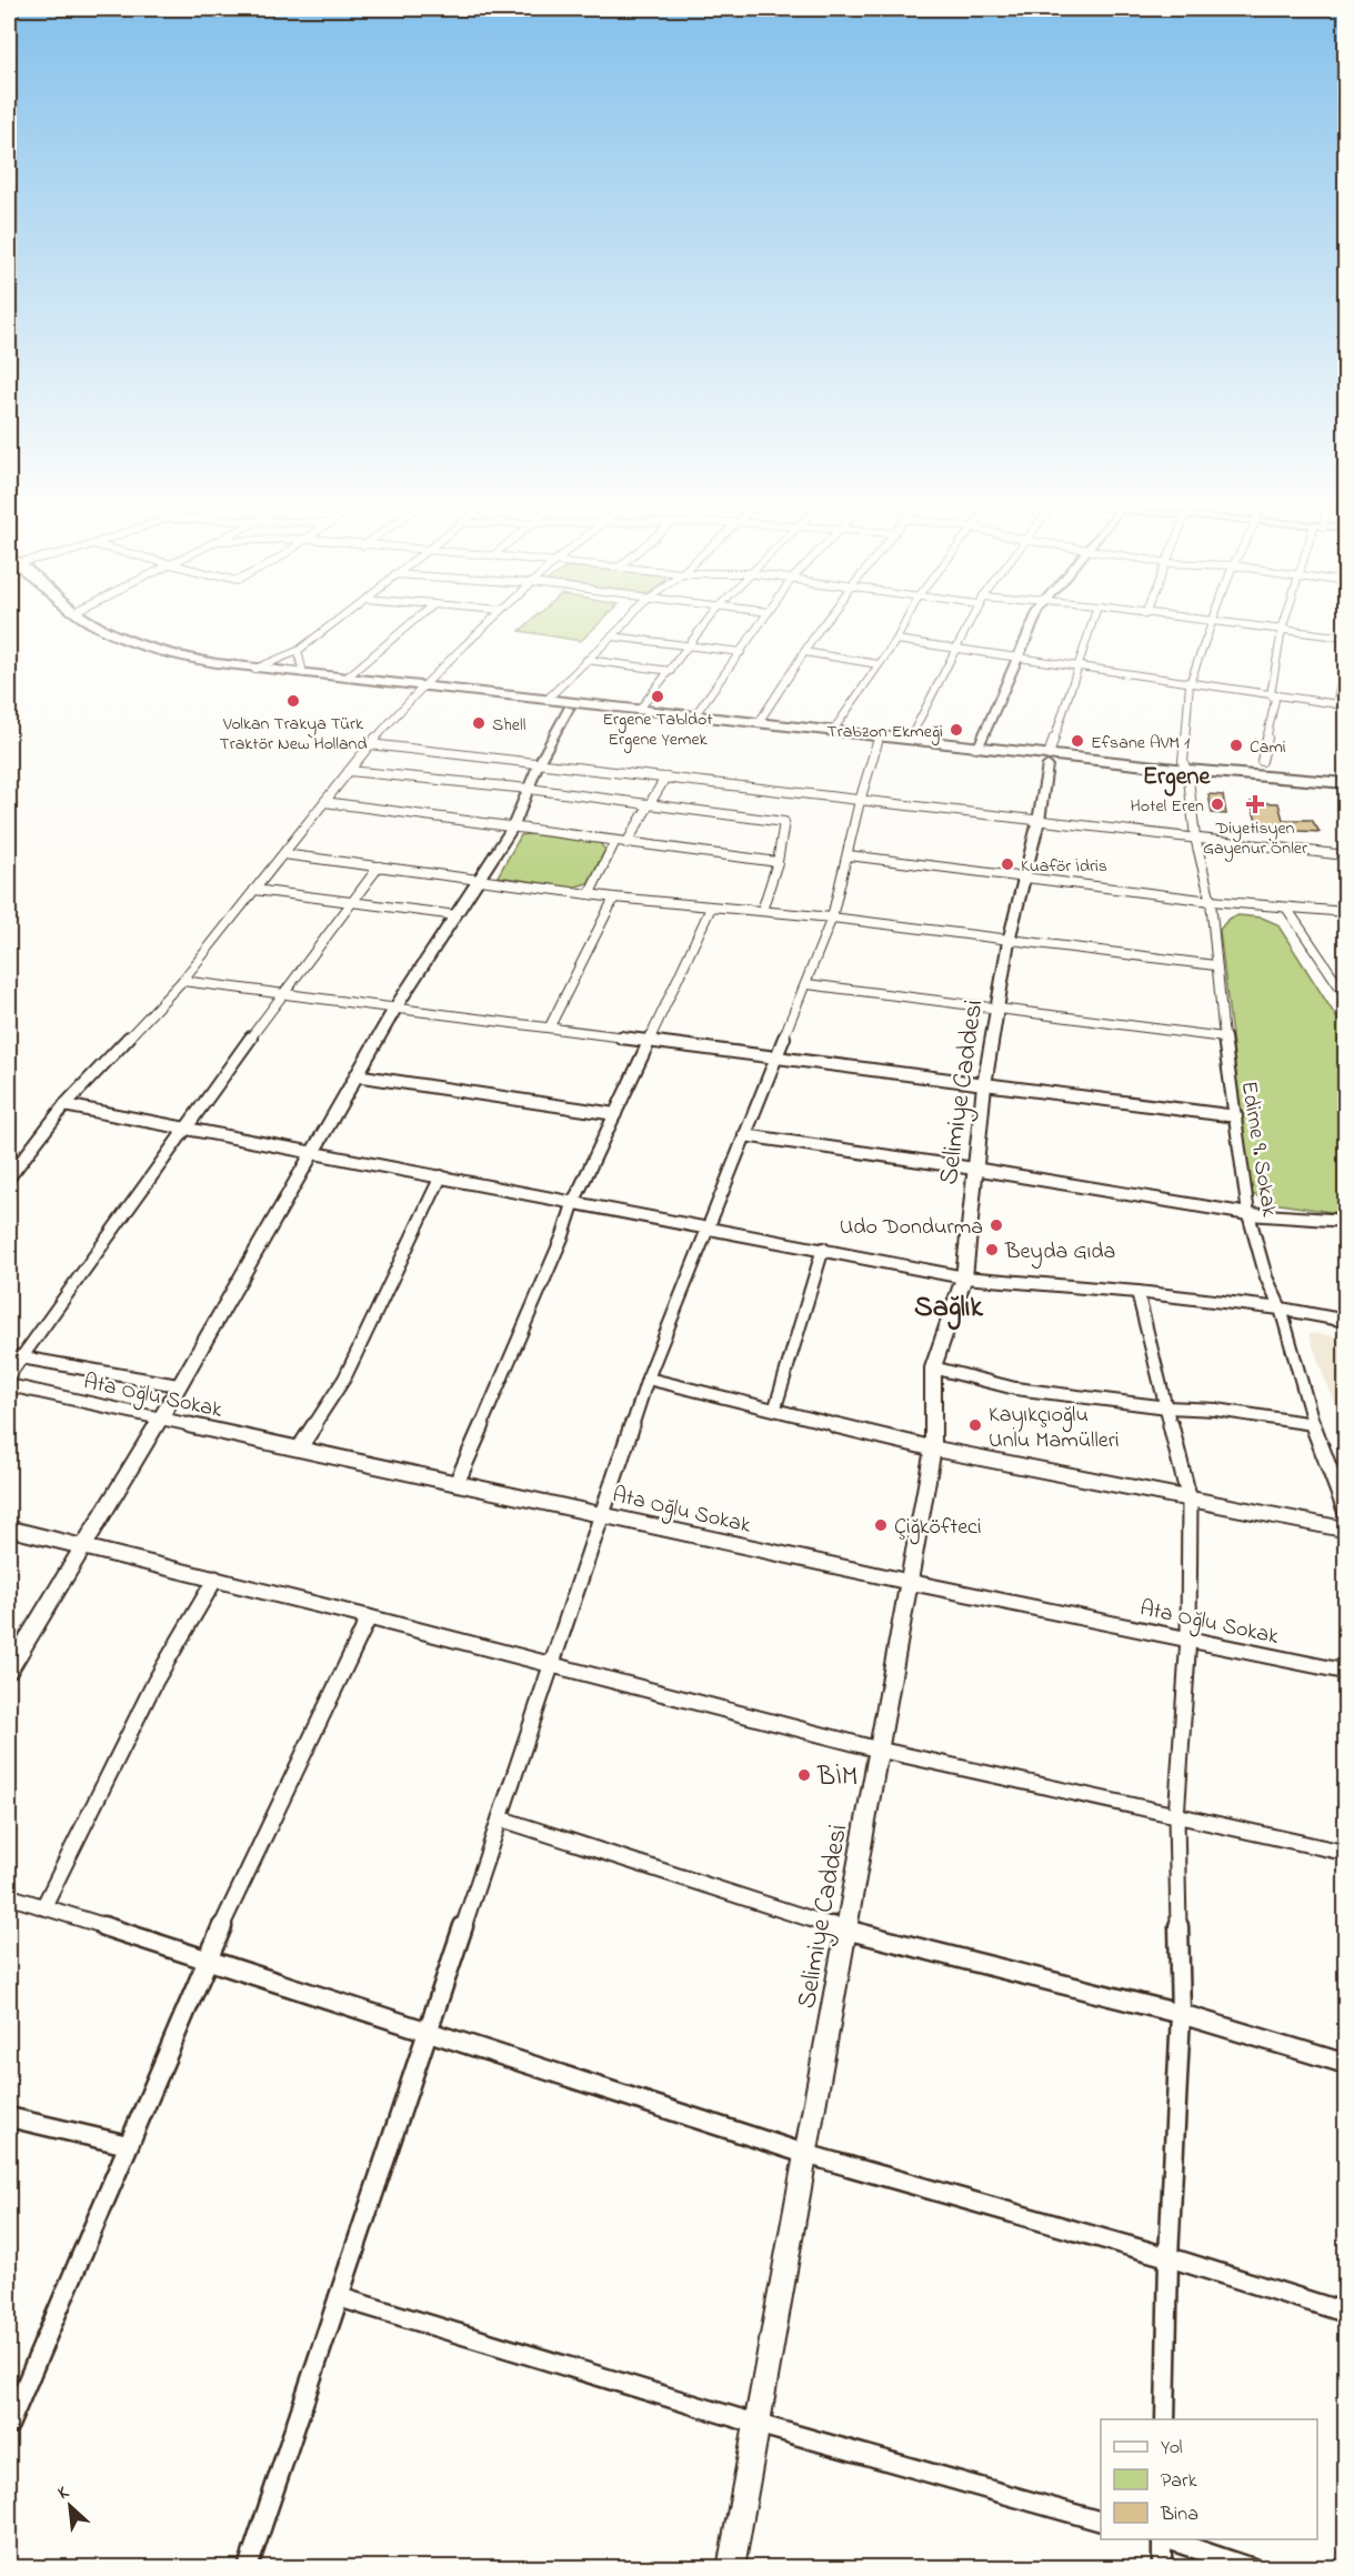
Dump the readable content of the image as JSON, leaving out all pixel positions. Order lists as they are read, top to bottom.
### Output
{
  "streets": {
    "street": ["Selimiye Caddesi", "Edirne 9. Sokak", "Ata Oğlu Sokak"]
  },
  "crossings": [
    ["Selimiye Caddesi", "Ata Oğlu Sokak"]
  ],
  "districts": ["Ergene", "Sağlık"],
  "places": {
    "other": [
      "Ergene Tabldot Ergene Yemek",
      "Volkan Trakya Türk Traktör New Holland",
      "Shell",
      "Trabzon Ekmeği",
      "Efsane AVM 1",
      "Cami",
      "Hotel Eren",
      "Kuaför İdris",
      "Udo Dondurma",
      "Beyda Gıda",
      "Kayıkçıoğlu Unlu Mamülleri",
      "Çiğköfteci",
      "BİM"
    ],
    "health": ["Diyetisyen Gayenur Önler"]
  },
  "legend": ["Yol", "Park", "Bina"],
  "north": "top left"
}
